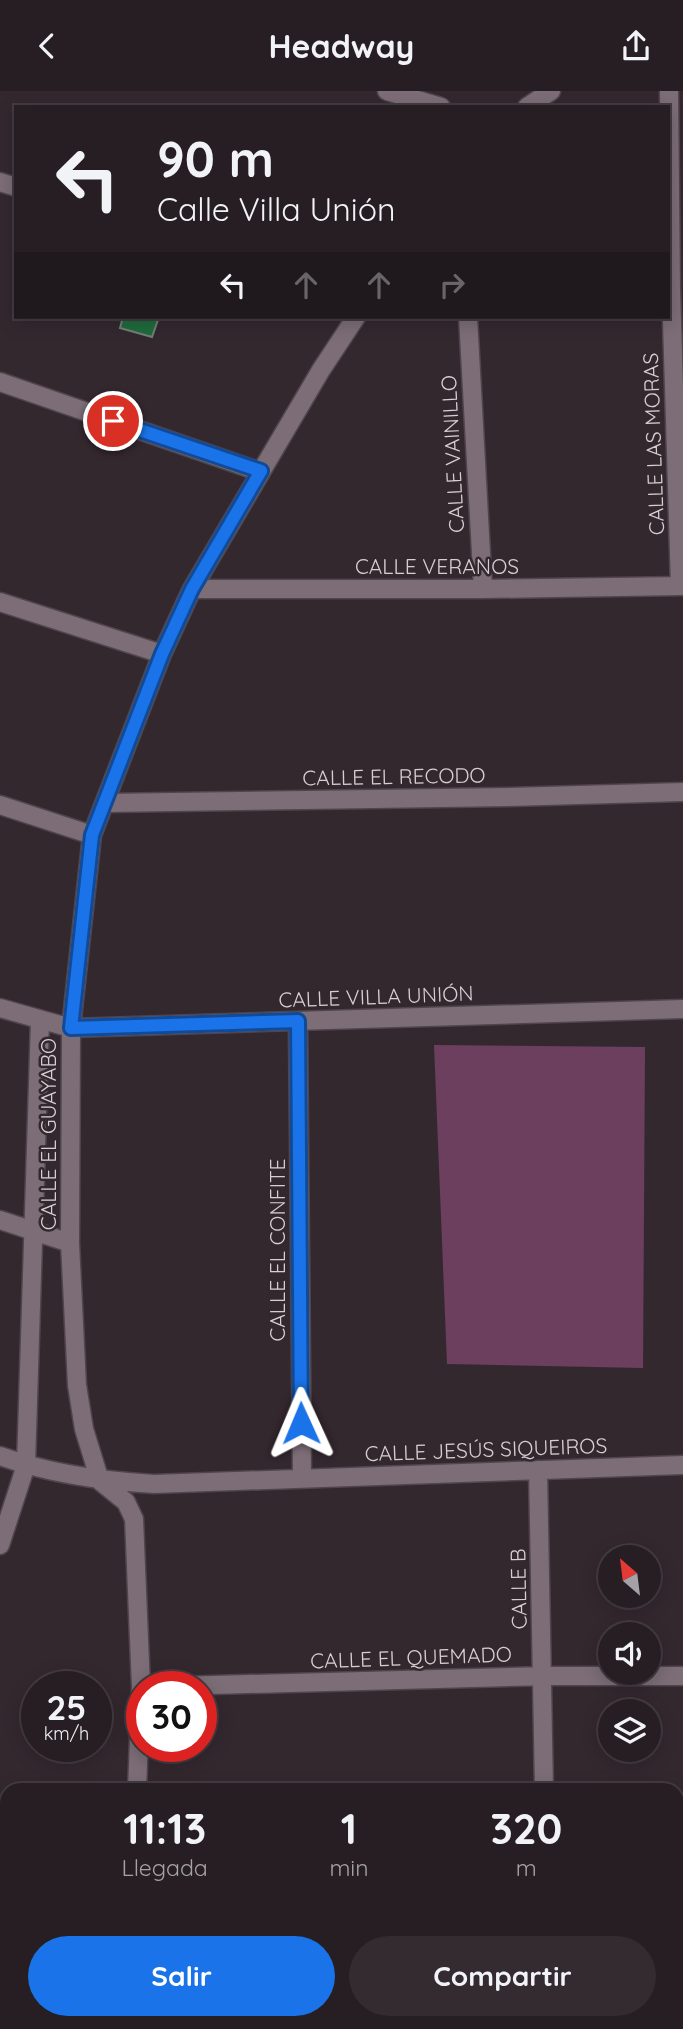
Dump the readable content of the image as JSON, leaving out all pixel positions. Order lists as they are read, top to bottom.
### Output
{
  "streets": {
    "street": [
      "CALLE LAS MORAS",
      "CALLE VAINILLO",
      "CALLE VERANOS",
      "CALLE EL RECODO",
      "CALLE VILLA UNIÓN",
      "CALLE EL GUAYABO",
      "CALLE EL CONFITE",
      "CALLE JESÚS SIQUEIROS",
      "CALLE B",
      "CALLE EL QUEMADO"
    ]
  },
  "crossings": [
    ["CALLE LAS MORAS", "CALLE VERANOS"],
    ["CALLE VAINILLO", "CALLE VERANOS"],
    ["CALLE VERANOS", "CALLE EL GUAYABO"],
    ["CALLE EL RECODO", "CALLE EL GUAYABO"],
    ["CALLE VILLA UNIÓN", "CALLE EL GUAYABO"],
    ["CALLE VILLA UNIÓN", "CALLE EL CONFITE"],
    ["CALLE EL GUAYABO", "CALLE JESÚS SIQUEIROS"],
    ["CALLE EL CONFITE", "CALLE JESÚS SIQUEIROS"],
    ["CALLE JESÚS SIQUEIROS", "CALLE B"],
    ["CALLE B", "CALLE EL QUEMADO"]
  ],
  "north": "top left",
  "page": {
    "header": "Headway",
    "turn": ["90 m", "Calle Villa Unión"],
    "speed": "25 km/h",
    "limit": "30",
    "eta": [
      "11:13",
      "Llegada",
      "1",
      "min",
      "320",
      "m"
    ],
    "buttons": ["Salir", "Compartir"]
  }
}
